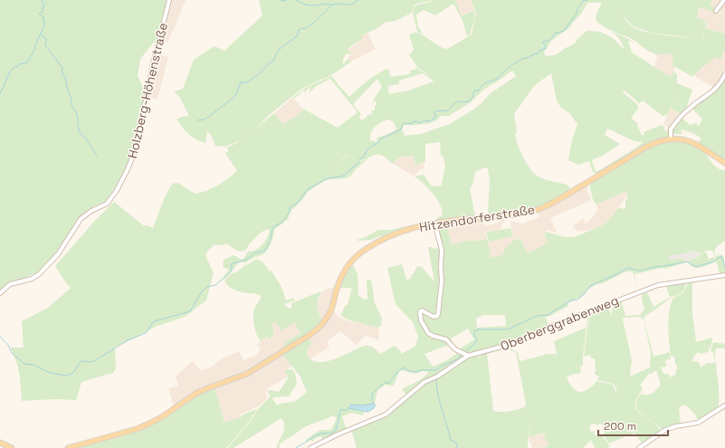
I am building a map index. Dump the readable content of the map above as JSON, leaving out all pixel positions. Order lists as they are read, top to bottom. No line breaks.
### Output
{"streets":{"main road":["Hitzendorferstraße"],"street":["Holzberg-Höhenstraße","Oberberggrabenweg"]},"scale_bar":"200 m"}
